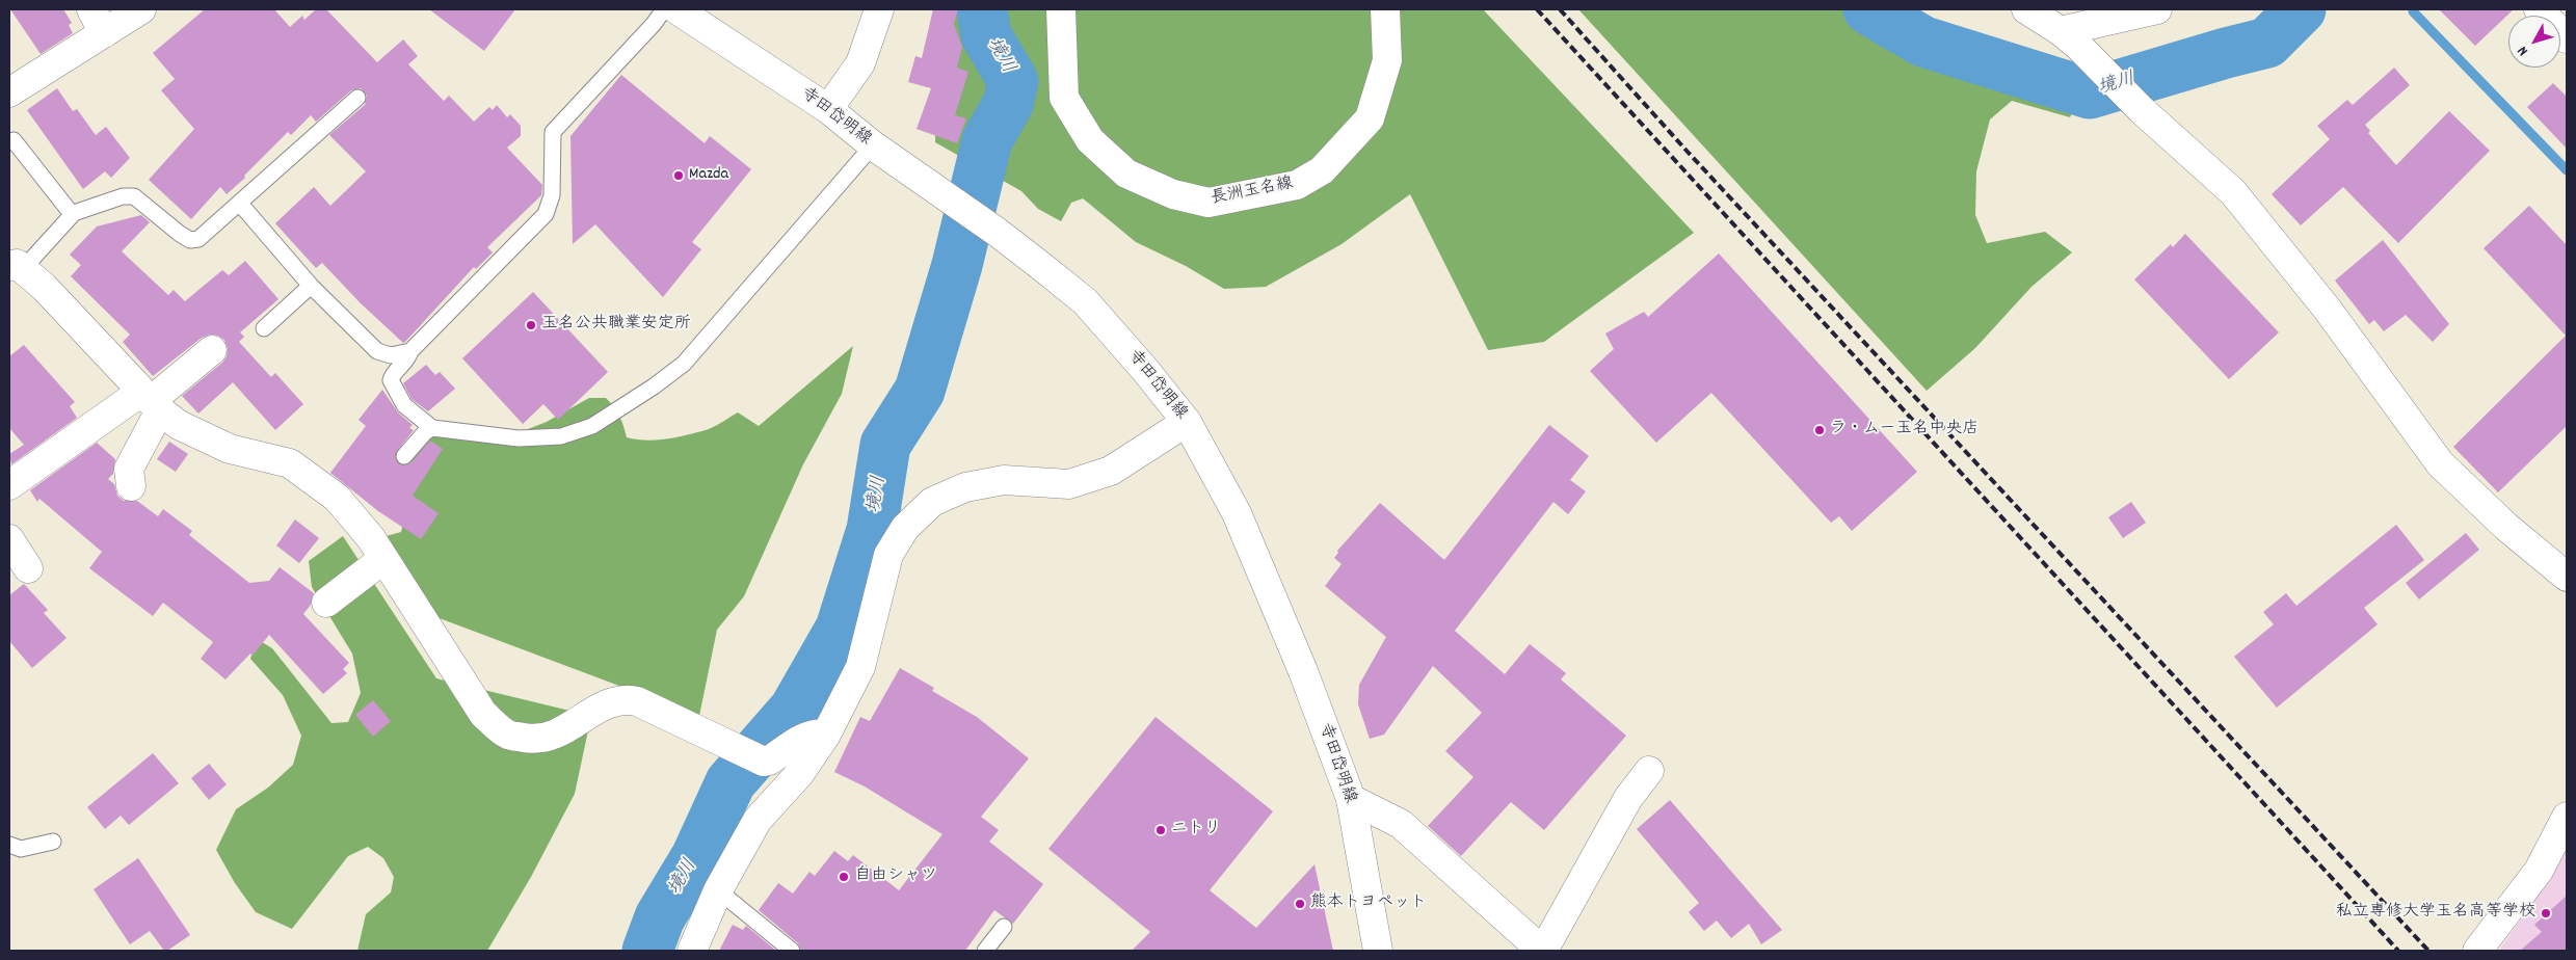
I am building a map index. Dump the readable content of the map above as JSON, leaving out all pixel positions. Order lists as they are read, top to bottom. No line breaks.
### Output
{"streets":{"street":["寺田岱明線","長洲玉名線"]},"water":["境川"],"places":["Mazda","玉名公共職業安定所","ラ・ムー玉名中央店","ニトリ","自由シャツ","熊本トヨペット","私立専修大学玉名高等学校"],"north":"bottom left"}
